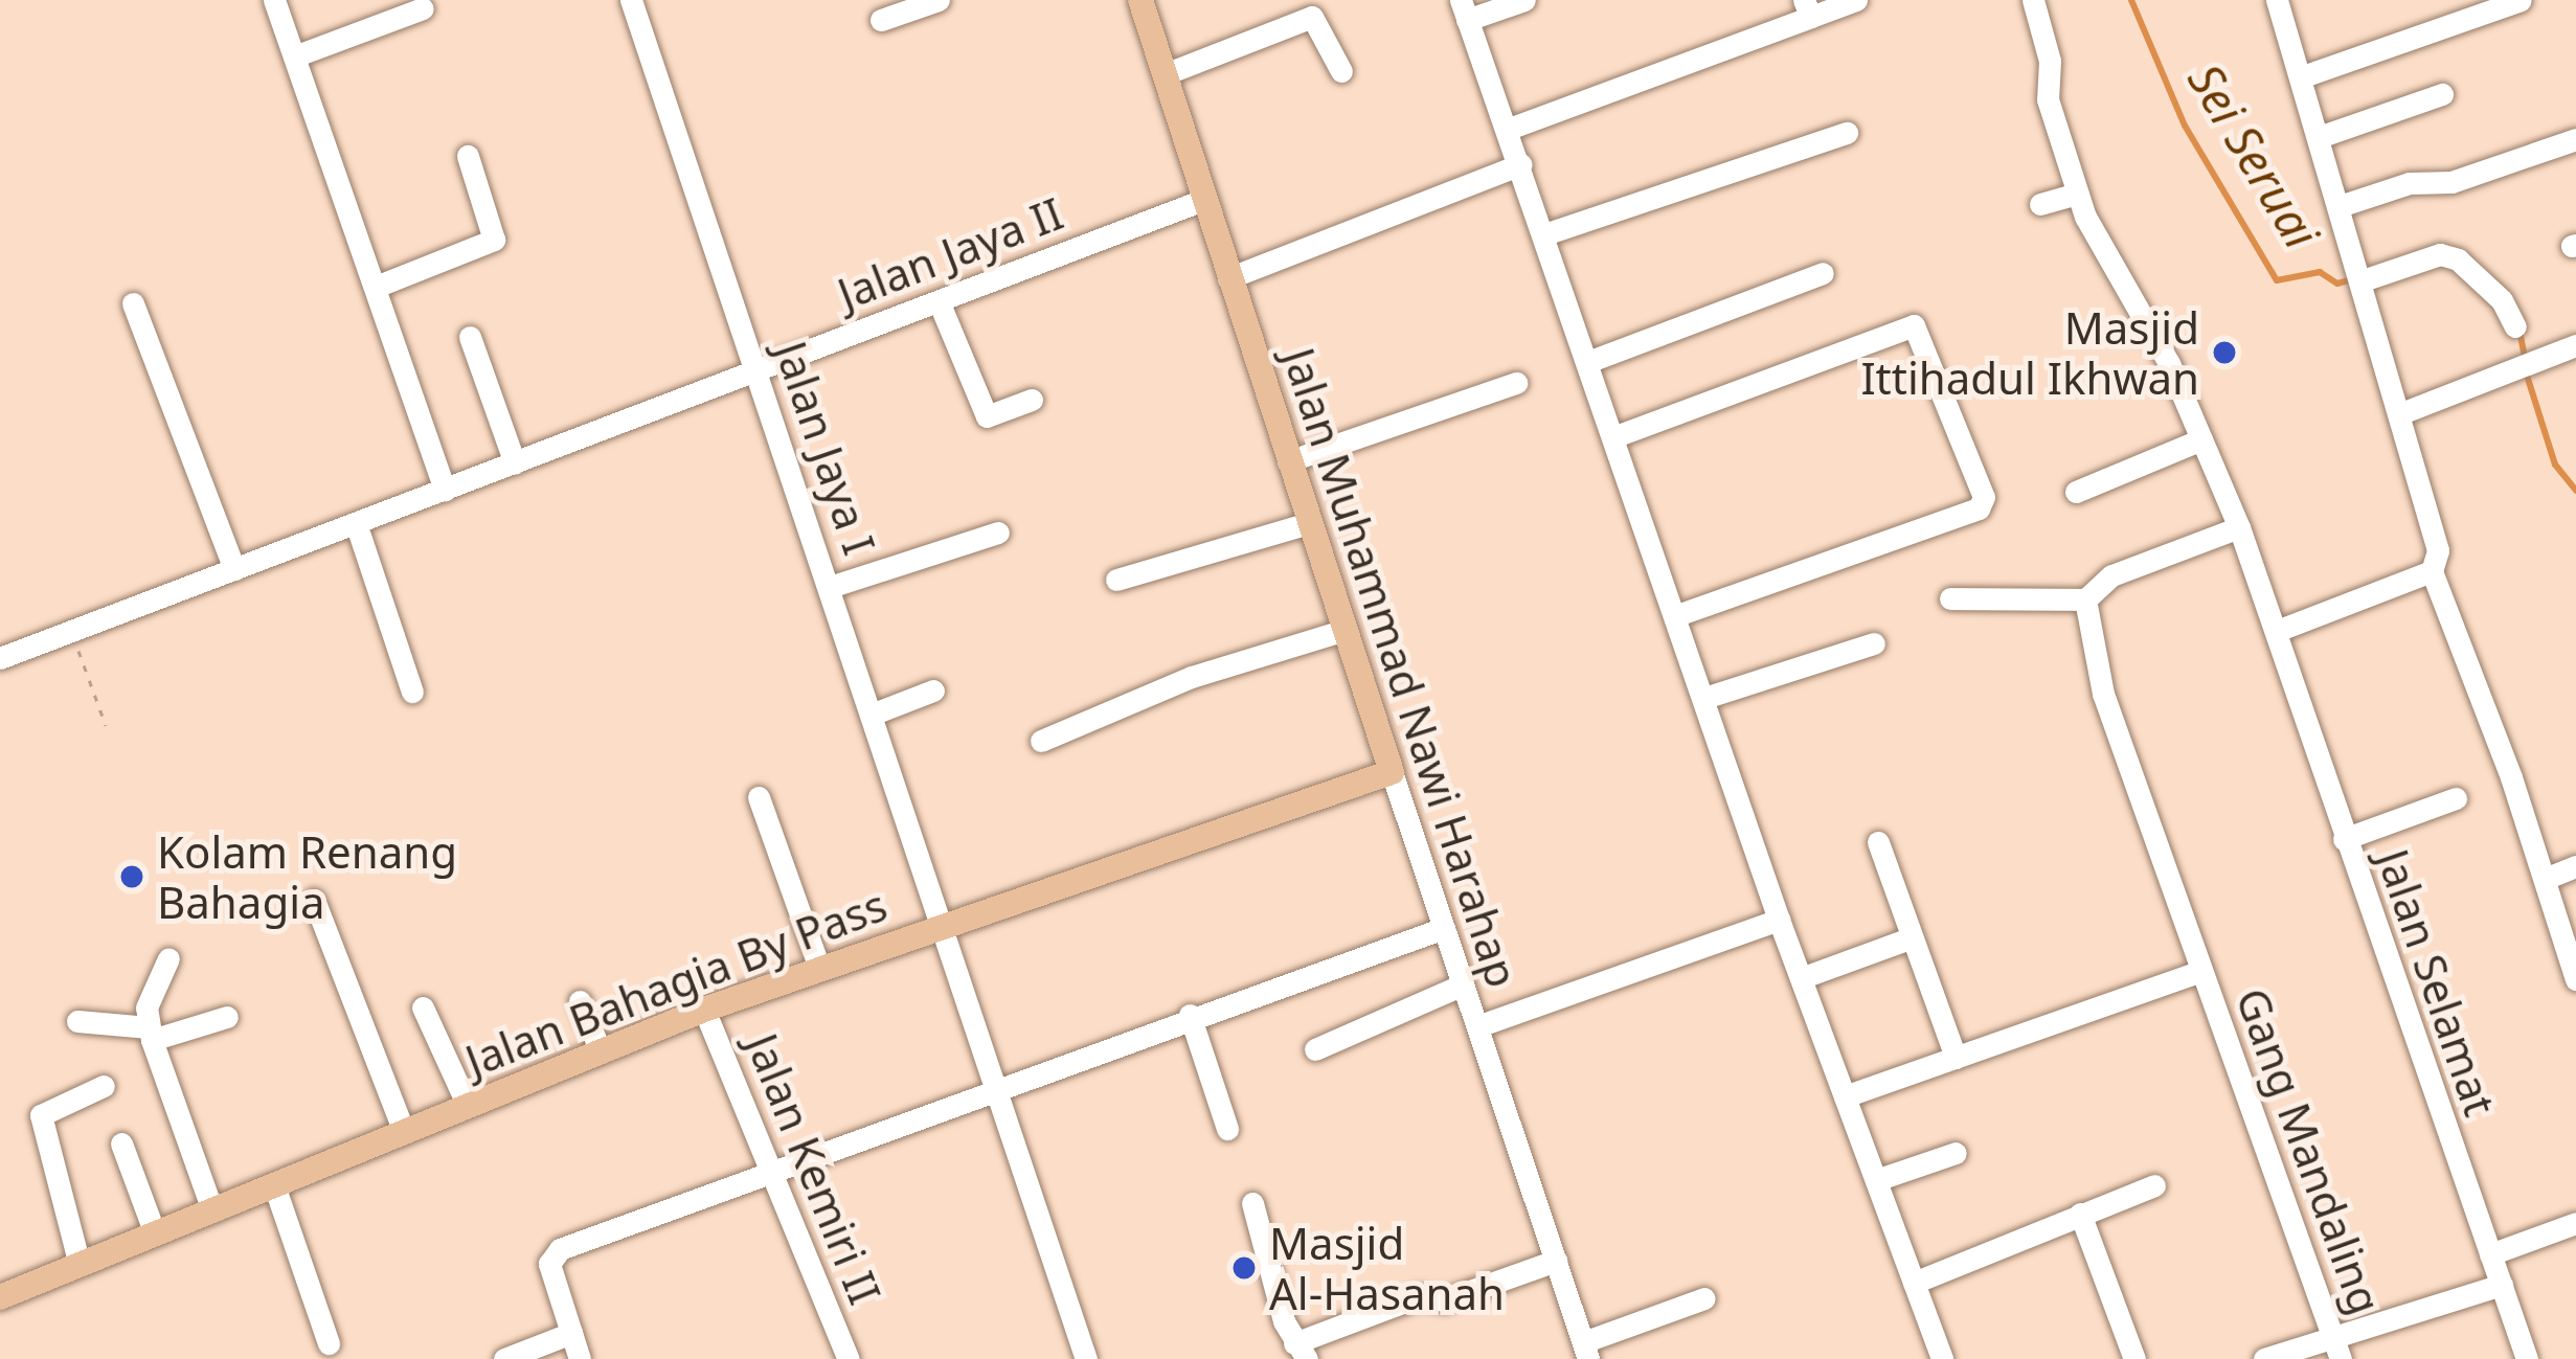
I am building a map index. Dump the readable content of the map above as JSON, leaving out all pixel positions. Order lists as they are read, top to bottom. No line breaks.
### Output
{"streets":{"main road":["Jalan Muhammad Nawi Harahap","Jalan Bahagia By Pass"],"street":["Jalan Jaya II","Jalan Jaya I","Jalan Selamat","Gang Mandaling","Jalan Kemiri II"]},"crossings":[["Jalan Jaya II","Jalan Jaya I"],["Jalan Jaya II","Jalan Muhammad Nawi Harahap"],["Jalan Jaya I","Jalan Bahagia By Pass"],["Jalan Muhammad Nawi Harahap","Jalan Bahagia By Pass"],["Jalan Bahagia By Pass","Jalan Kemiri II"]],"water":["Sei Seruai"],"places":["Masjid Ittihadul Ikhwan","Kolam Renang Bahagia","Masjid Al-Hasanah"]}
